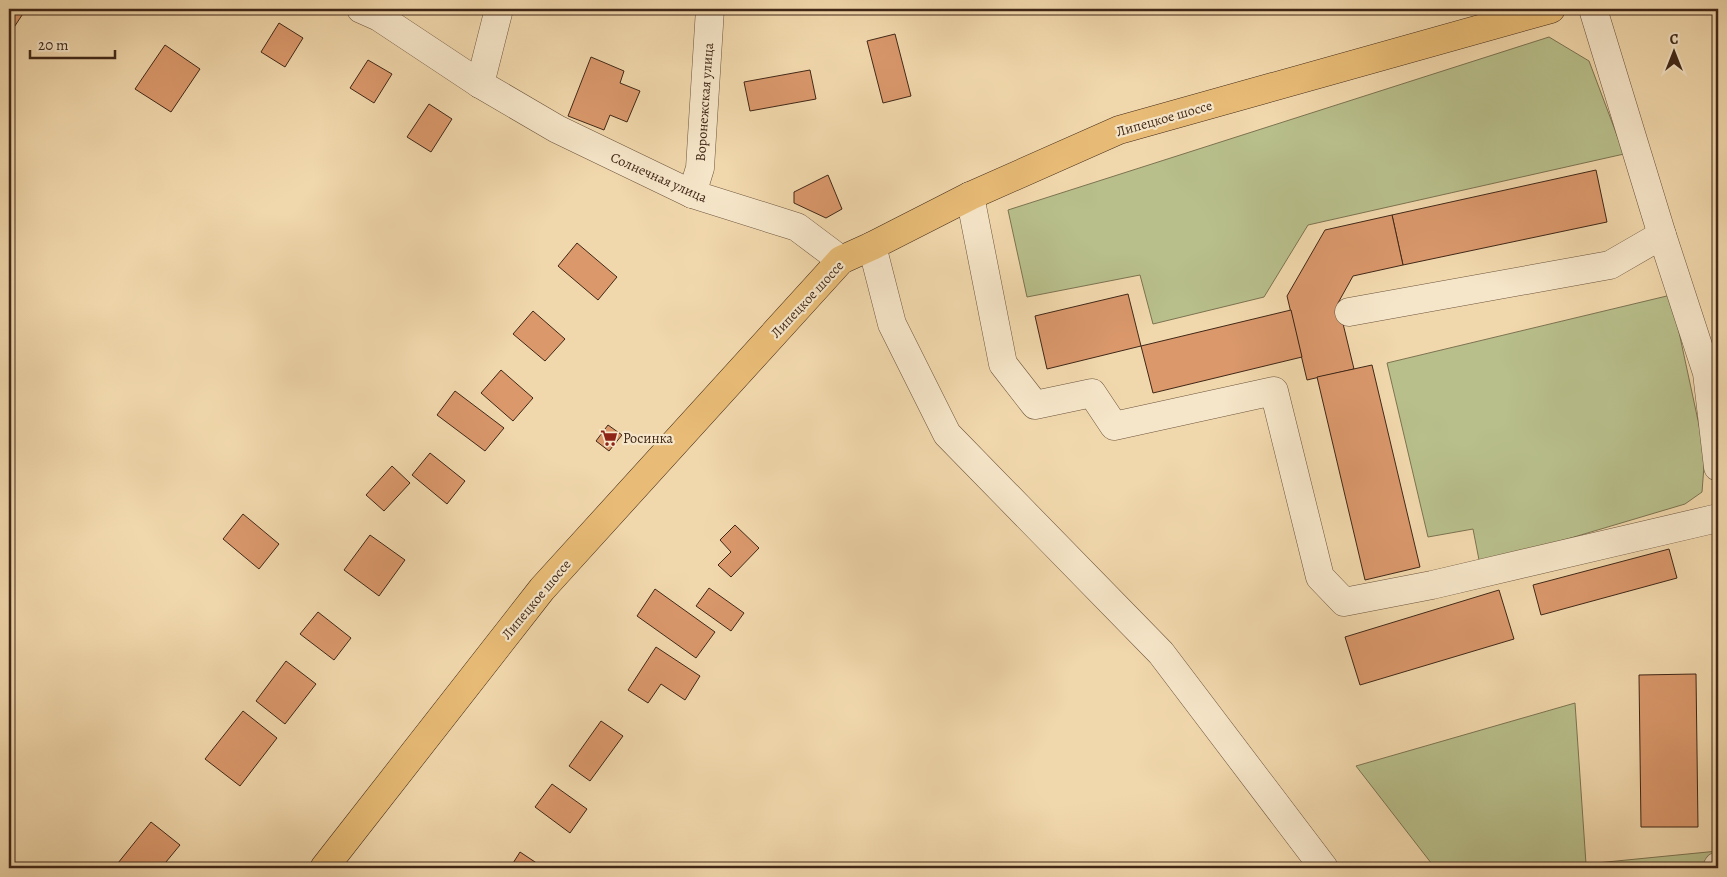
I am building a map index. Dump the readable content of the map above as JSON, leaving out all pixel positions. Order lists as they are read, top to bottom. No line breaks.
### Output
{"streets":{"main road":["Липецкое шоссе"],"street":["Воронежская улица","Солнечная улица"]},"crossings":[["Воронежская улица","Солнечная улица"],["Липецкое шоссе","Солнечная улица"]],"places":{"supermarket":["Росинка"]},"scale_bar":"20 m","north":"top"}
